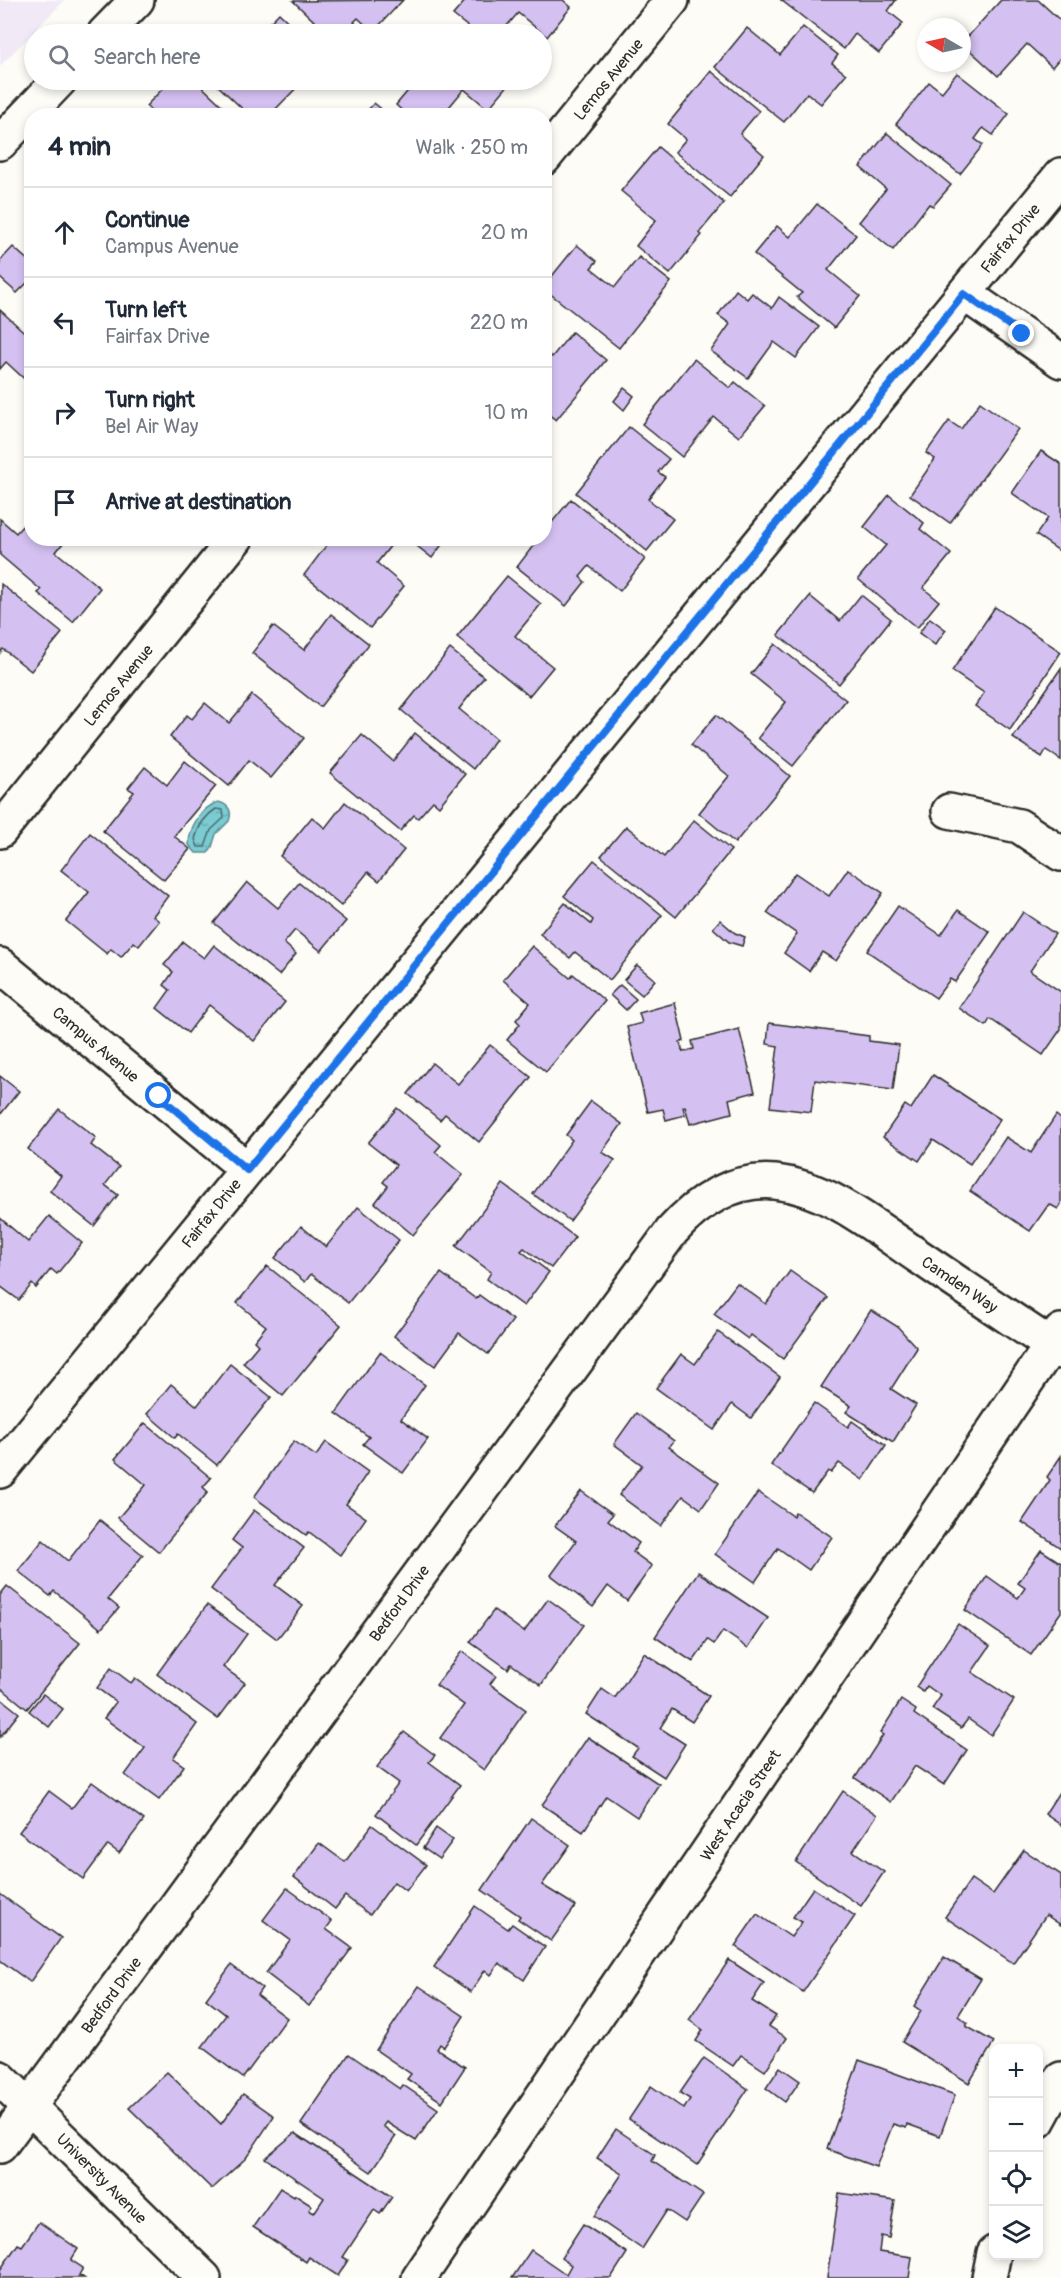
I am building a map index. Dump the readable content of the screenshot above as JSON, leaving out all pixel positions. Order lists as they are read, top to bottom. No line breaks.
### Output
{"streets":{"street":["Lemos Avenue","Fairfax Drive","Campus Avenue","Camden Way","Bedford Drive","West Acacia Street","University Avenue"]},"crossings":[["Fairfax Drive","Campus Avenue"],["Camden Way","Bedford Drive"],["Camden Way","West Acacia Street"],["Bedford Drive","University Avenue"]],"north":"left","page":{"search":"Search here","heading":["4 min","Walk · 250 m"],"list":[["Continue","Campus Avenue","20 m"],["Turn left","Fairfax Drive","220 m"],["Turn right","Bel Air Way","10 m"],"Arrive at destination"],"map_buttons":["+","−"]}}
